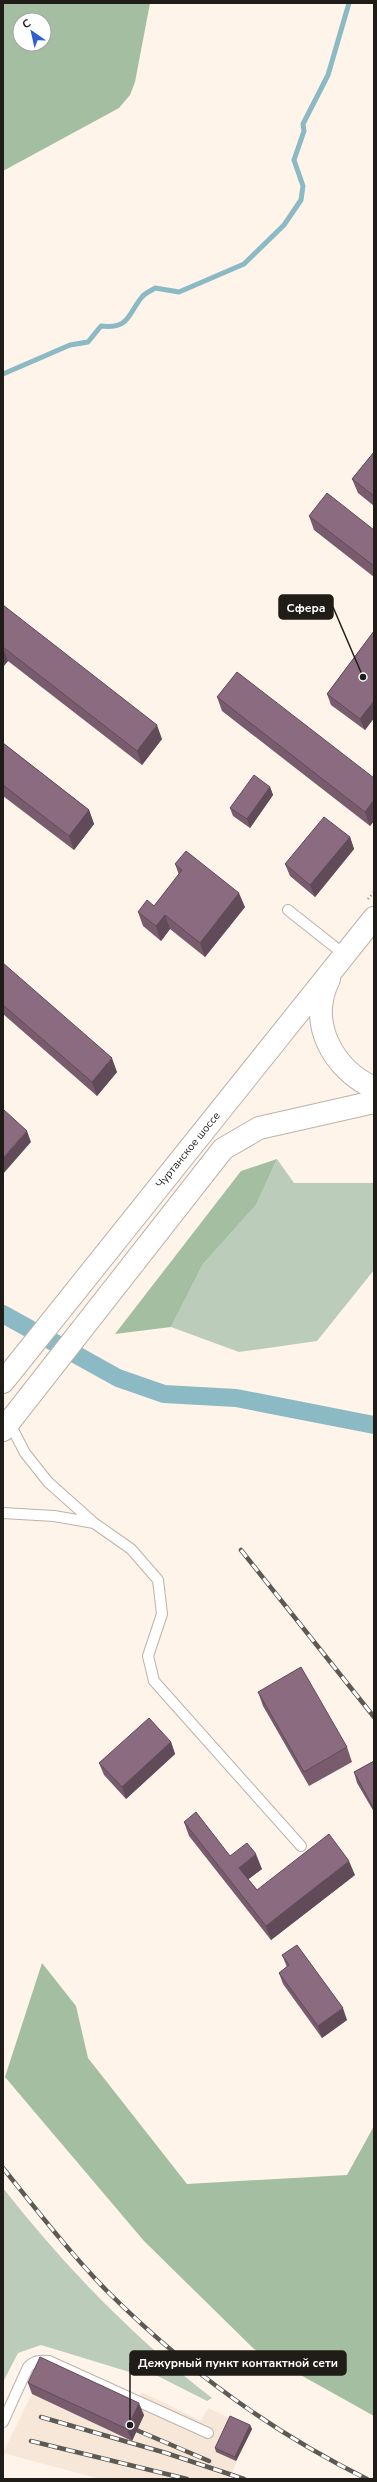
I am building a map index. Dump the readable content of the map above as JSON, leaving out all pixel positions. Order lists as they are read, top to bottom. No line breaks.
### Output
{"streets":{"street":["Чуртанское шоссе"]},"places":["Сфера","Дежурный пункт контактной сети"],"north":"top left"}
